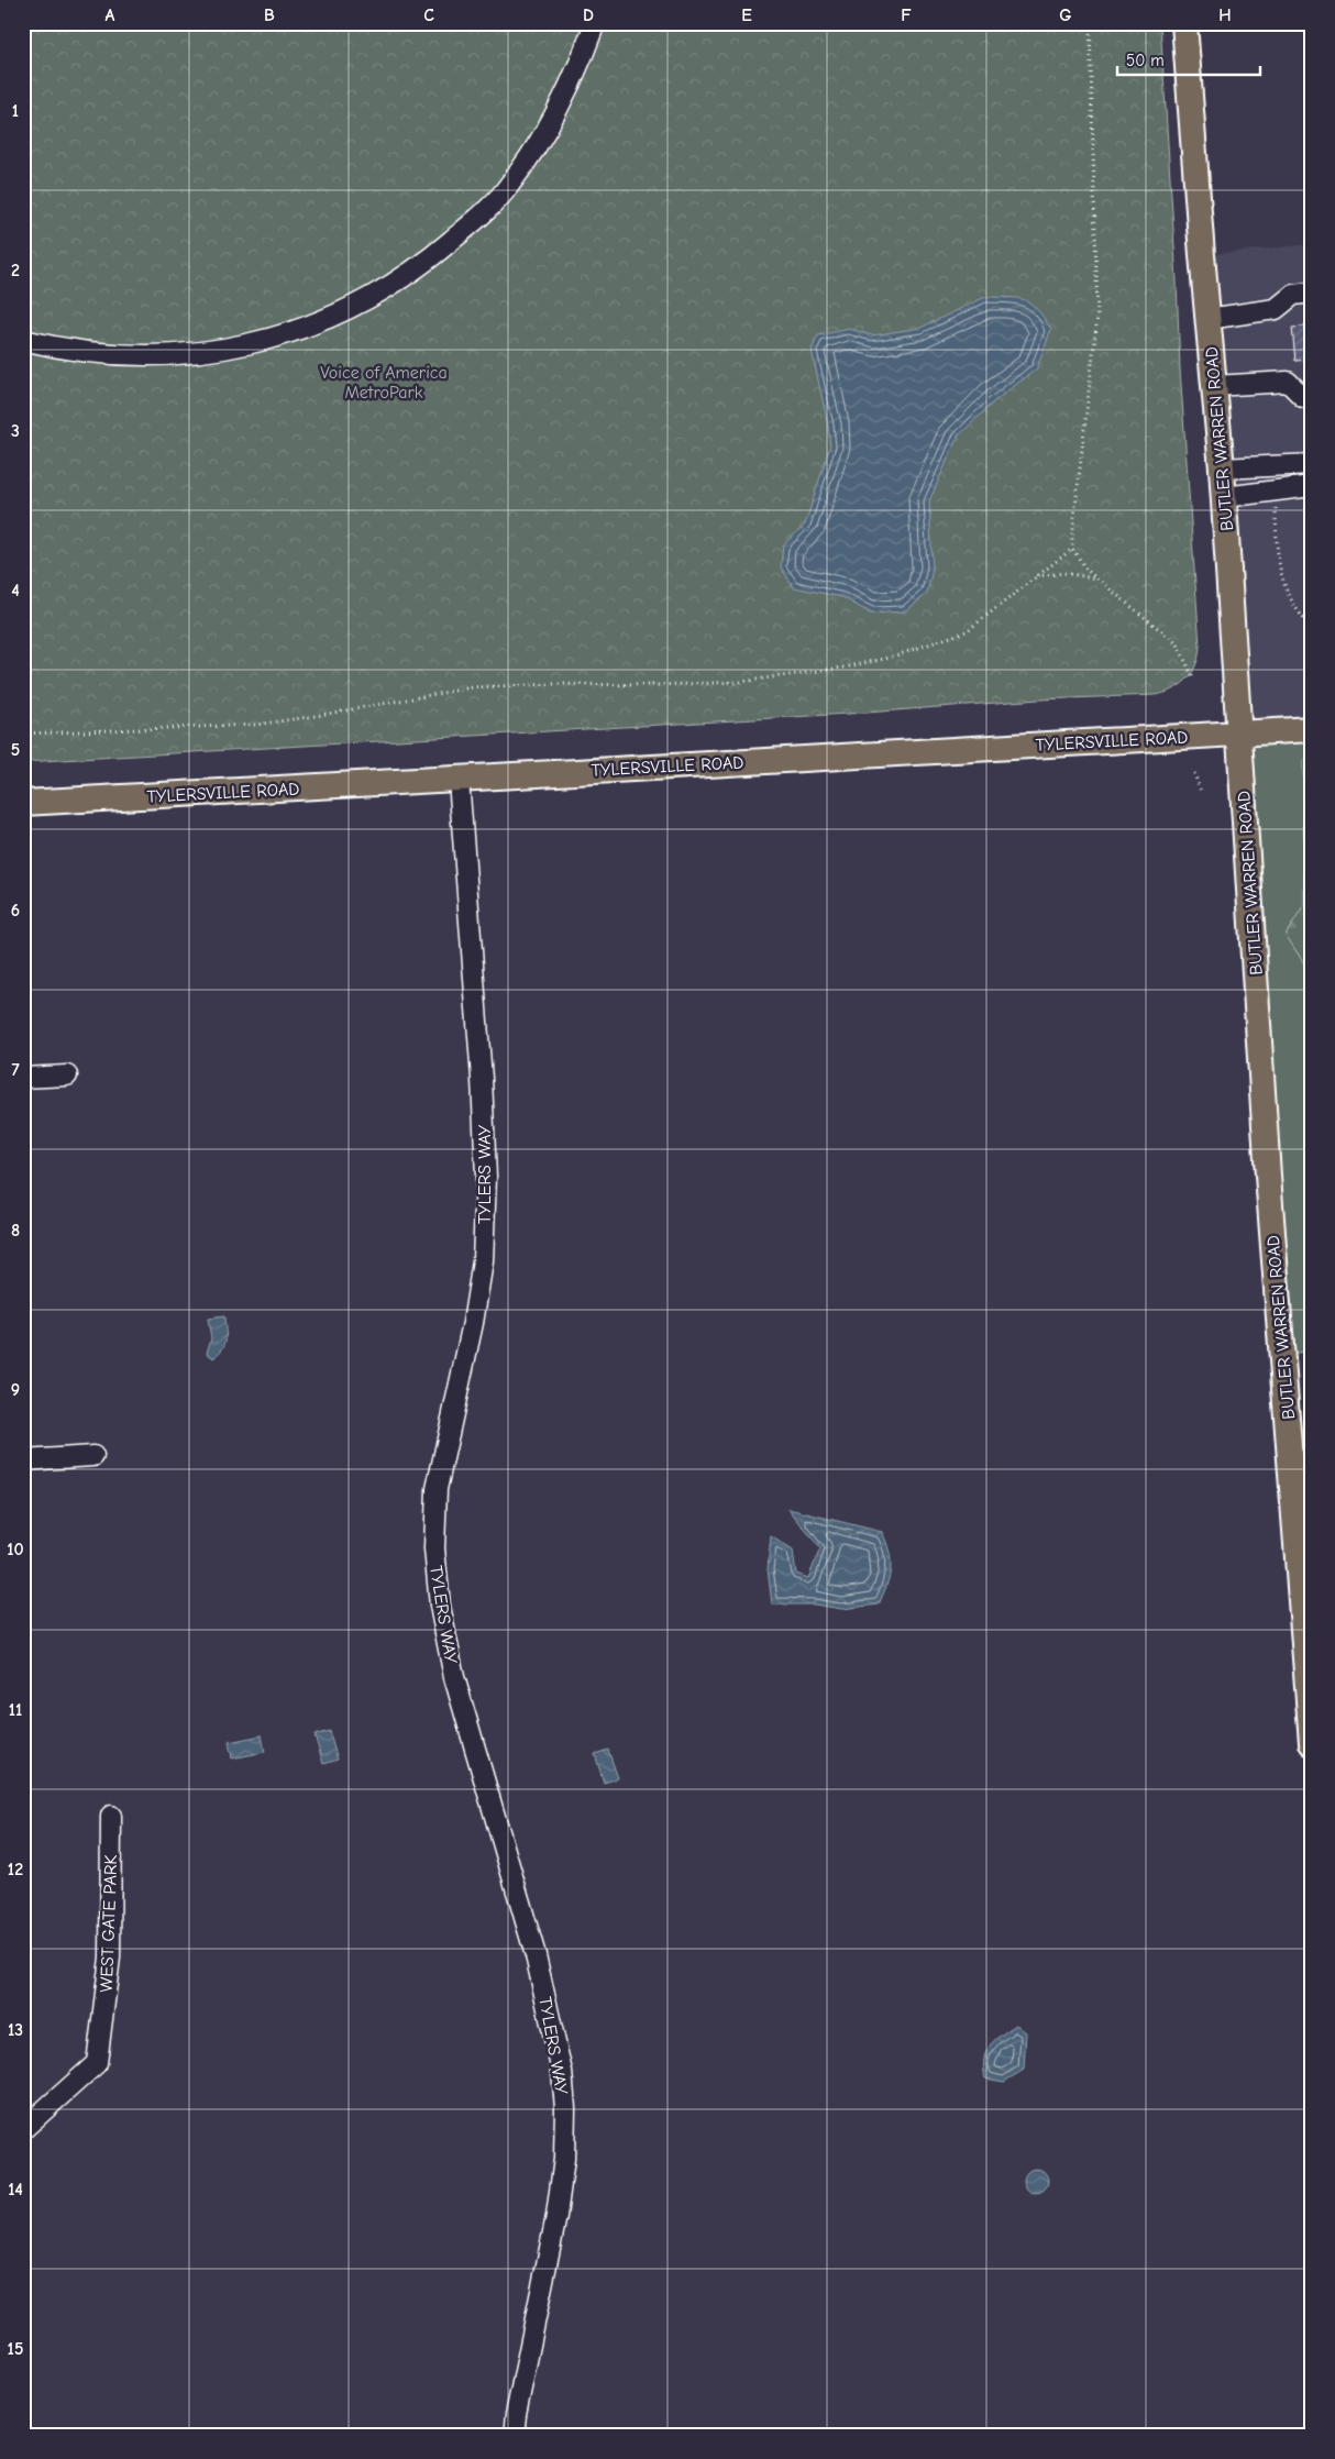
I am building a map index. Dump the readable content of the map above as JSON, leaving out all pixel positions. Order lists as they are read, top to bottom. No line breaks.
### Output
{"streets":{"main road":["BUTLER WARREN ROAD","TYLERSVILLE ROAD"],"street":["TYLERS WAY","WEST GATE PARK"]},"crossings":[["BUTLER WARREN ROAD","TYLERSVILLE ROAD"],["TYLERSVILLE ROAD","TYLERS WAY"]],"parks":["Voice of America MetroPark"],"scale_bar":"50 m","grid":{"columns":["A","B","C","D","E","F","G","H"],"rows":["1","2","3","4","5","6","7","8","9","10","11","12","13","14","15"]}}
